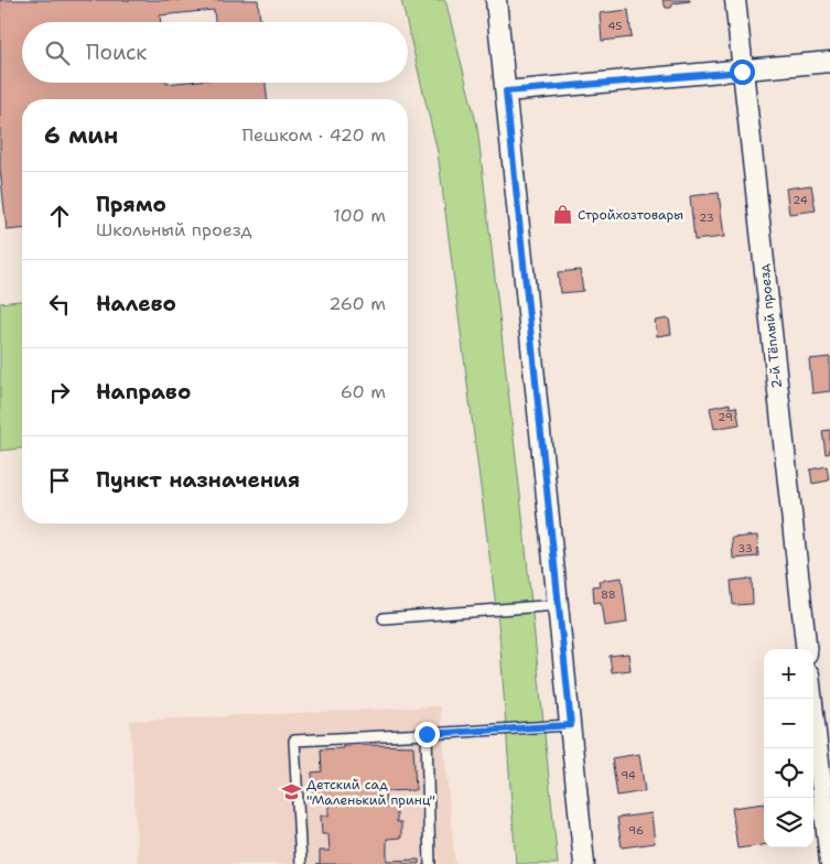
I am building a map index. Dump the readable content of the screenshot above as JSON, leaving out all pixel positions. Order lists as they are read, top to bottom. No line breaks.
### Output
{"streets":{"street":["2-й Тёплый проезд"]},"places":{"shop":["Стройхозтовары"],"school or university":["Детский сад \"Маленький принц\""]},"house_numbers":["45","24","23","29","33","88","94","96"],"page":{"search":"Поиск","heading":["6 мин","Пешком · 420 m"],"list":[["Прямо","Школьный проезд","100 m"],["Налево","260 m"],["Направо","60 m"],"Пункт назначения"],"map_buttons":["+","−"]}}
